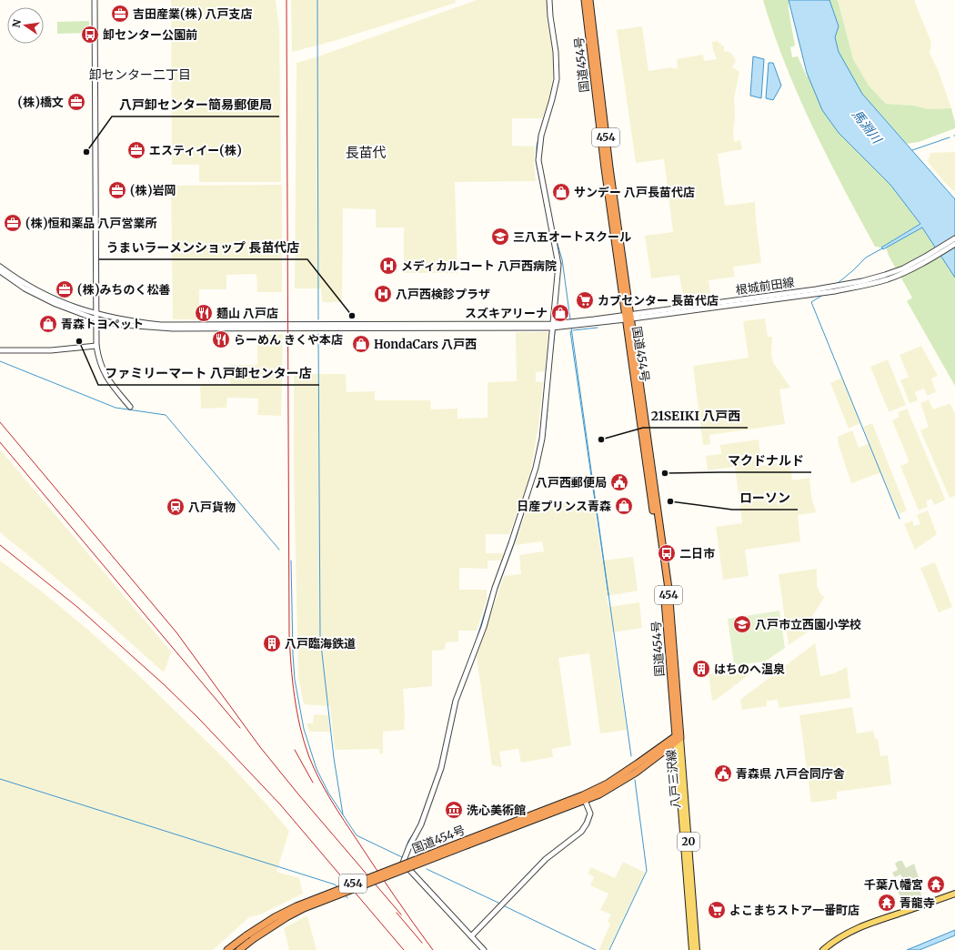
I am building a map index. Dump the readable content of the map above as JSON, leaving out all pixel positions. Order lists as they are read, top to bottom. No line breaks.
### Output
{"streets":{"highway":["国道454号","454"],"main road":["八戸三沢線","20"],"street":["根城前田線"]},"crossings":[["国道454号","根城前田線"],["国道454号","八戸三沢線"]],"districts":["卸センター二丁目","長苗代"],"water":["馬淵川"],"places":{"office":["吉田産業(株) 八戸支店","(株)橋文","エスティイー(株)","(株)岩岡","(株)恒和薬品 八戸営業所","(株)みちのく松善"],"bus stop":["卸センター公園前","二日市"],"other":["八戸卸センター簡易郵便局","うまいラーメンショップ 長苗代店","ファミリーマート 八戸卸センター店","21SEIKI 八戸西","マクドナルド","ローソン"],"shop":["サンデー 八戸長苗代店","スズキアリーナ","青森トヨペット","HondaCars 八戸西","日産プリンス青森"],"school or university":["三八五オートスクール","八戸市立西園小学校"],"hospital":["メディカルコート 八戸西病院","八戸西検診プラザ"],"supermarket":["カブセンター 長苗代店","よこまちストア一番町店"],"restaurant":["麺山 八戸店","らーめん きくや本店"],"public building":["八戸西郵便局","青森県 八戸合同庁舎"],"station":["八戸貨物"],"building":["八戸臨海鉄道","はちのへ温泉"],"museum":["洗心美術館"],"temple":["千葉八幡宮","青龍寺"]},"north":"left"}
